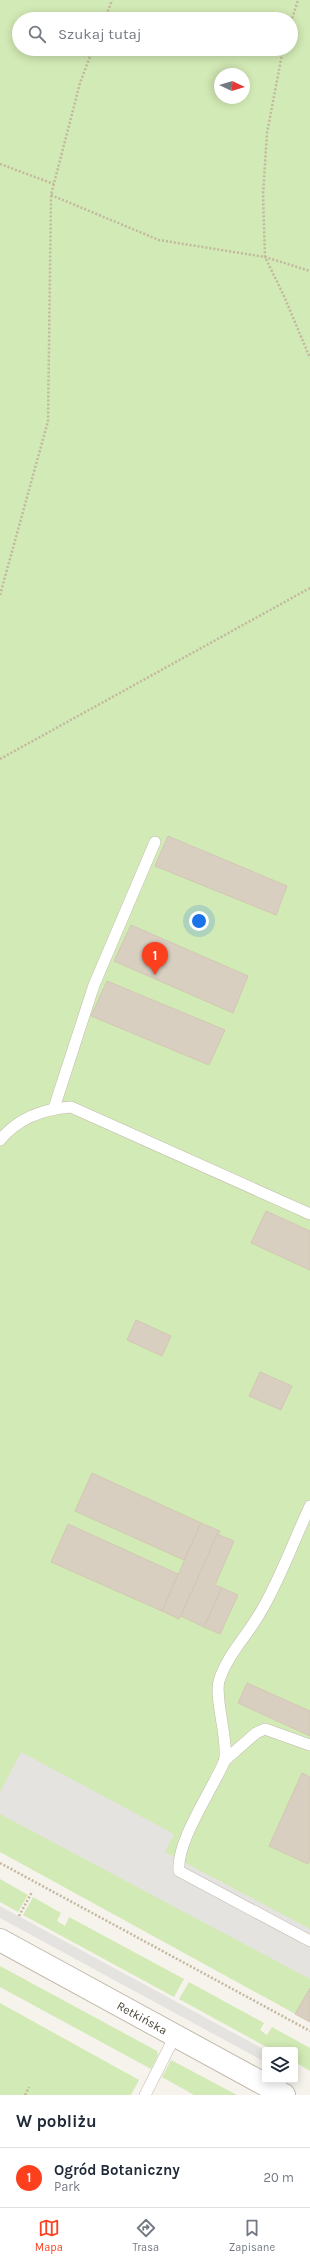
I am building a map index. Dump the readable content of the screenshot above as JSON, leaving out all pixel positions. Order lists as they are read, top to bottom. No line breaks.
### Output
{"streets":{"street":["Retkińska"]},"north":"right","page":{"search":"Szukaj tutaj","pins":"1","heading":"W pobliżu","list":[{"mark":"1","name":"Ogród Botaniczny","note":"Park","value":"20 m"}],"nav":["Mapa","Trasa","Zapisane"]}}
